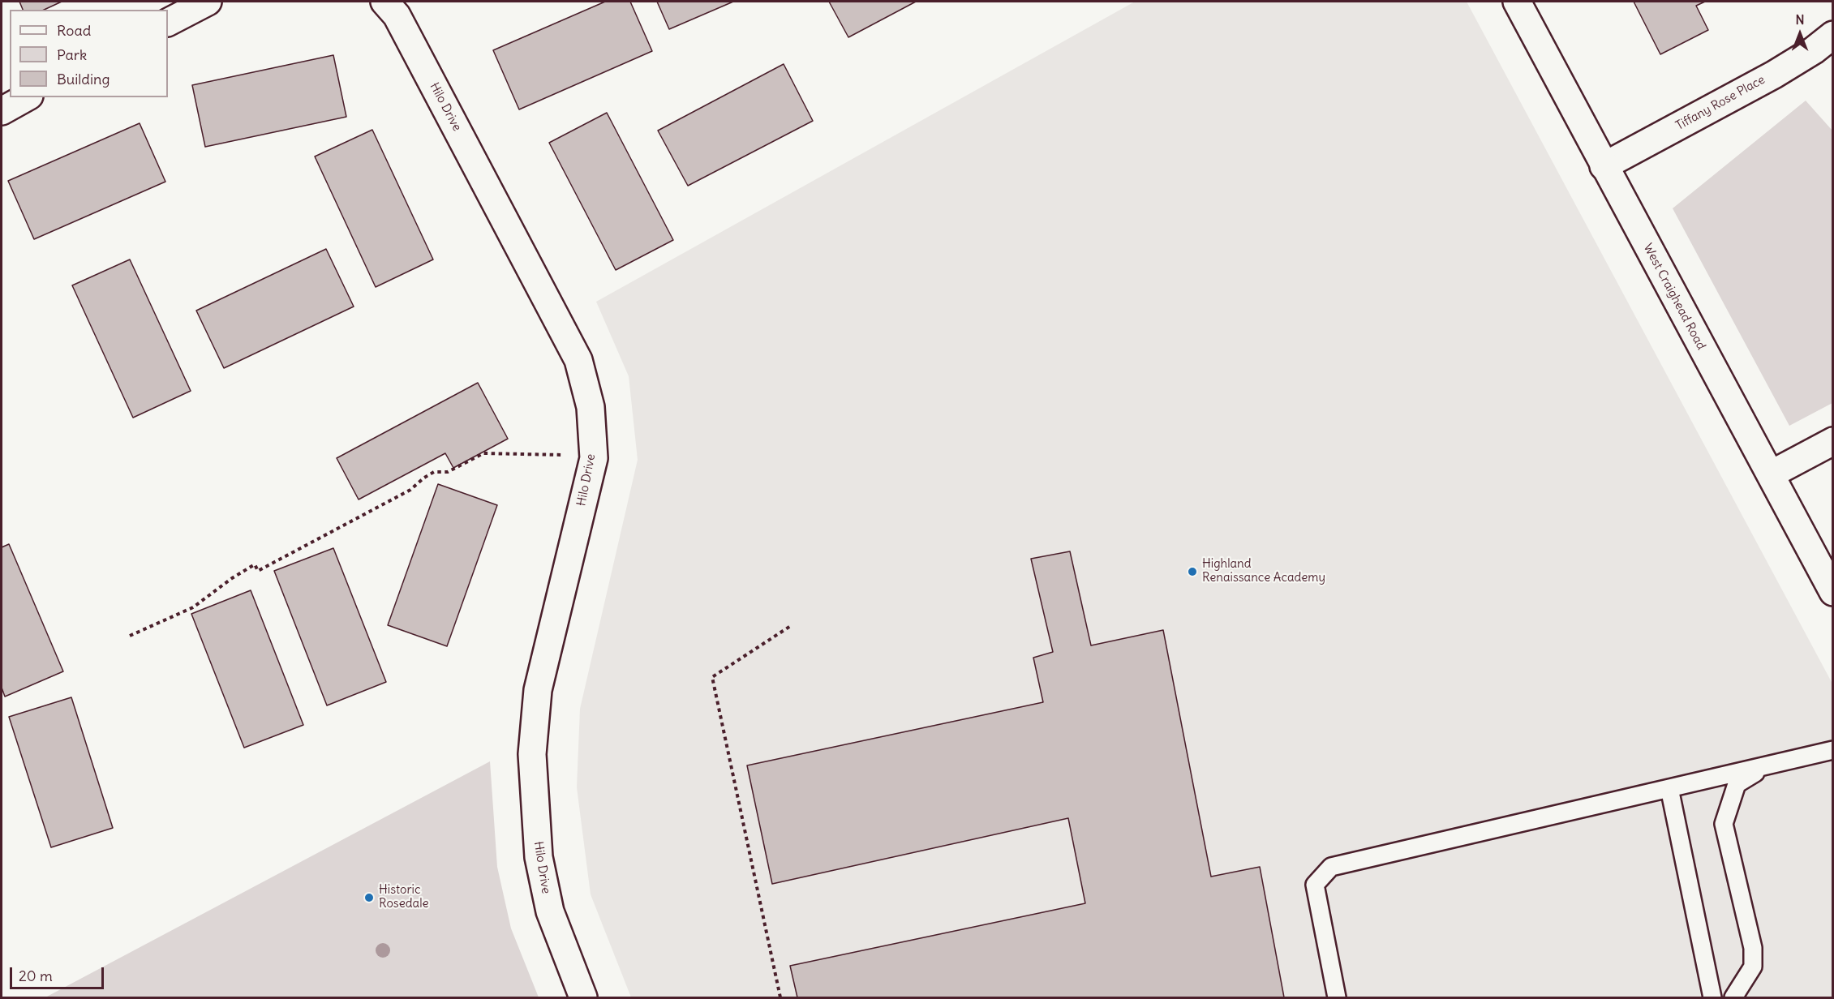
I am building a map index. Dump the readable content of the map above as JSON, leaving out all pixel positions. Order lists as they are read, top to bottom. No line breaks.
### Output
{"streets":{"street":["Tiffany Rose Place","Hilo Drive","West Craighead Road"]},"crossings":[["Tiffany Rose Place","West Craighead Road"]],"places":["Highland Renaissance Academy","Historic Rosedale"],"legend":["Road","Park","Building"],"scale_bar":"20 m","north":"top"}
